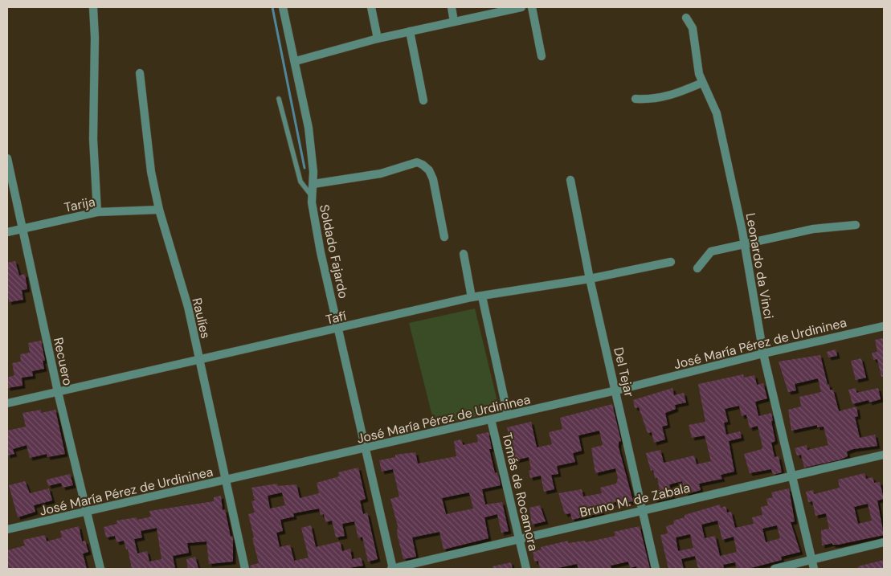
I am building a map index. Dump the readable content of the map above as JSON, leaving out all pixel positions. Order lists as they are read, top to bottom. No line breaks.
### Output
{"streets":{"street":["Tarija","Soldado Fajardo","Leonardo da Vinci","Tafí","Raulíes","José María Pérez de Urdininea","Recuero","Del Tejar","Tomás de Rocamora","Bruno M. de Zabala"]},"crossings":[["Tarija","Raulíes"],["Tarija","Recuero"],["Soldado Fajardo","Tafí"],["Soldado Fajardo","José María Pérez de Urdininea"],["Soldado Fajardo","Bruno M. de Zabala"],["Leonardo da Vinci","José María Pérez de Urdininea"],["Leonardo da Vinci","Bruno M. de Zabala"],["Tafí","Raulíes"],["Tafí","Recuero"],["Tafí","Del Tejar"],["Raulíes","José María Pérez de Urdininea"],["José María Pérez de Urdininea","Recuero"],["José María Pérez de Urdininea","Del Tejar"],["José María Pérez de Urdininea","Tomás de Rocamora"],["Del Tejar","Bruno M. de Zabala"],["Tomás de Rocamora","Bruno M. de Zabala"]]}
